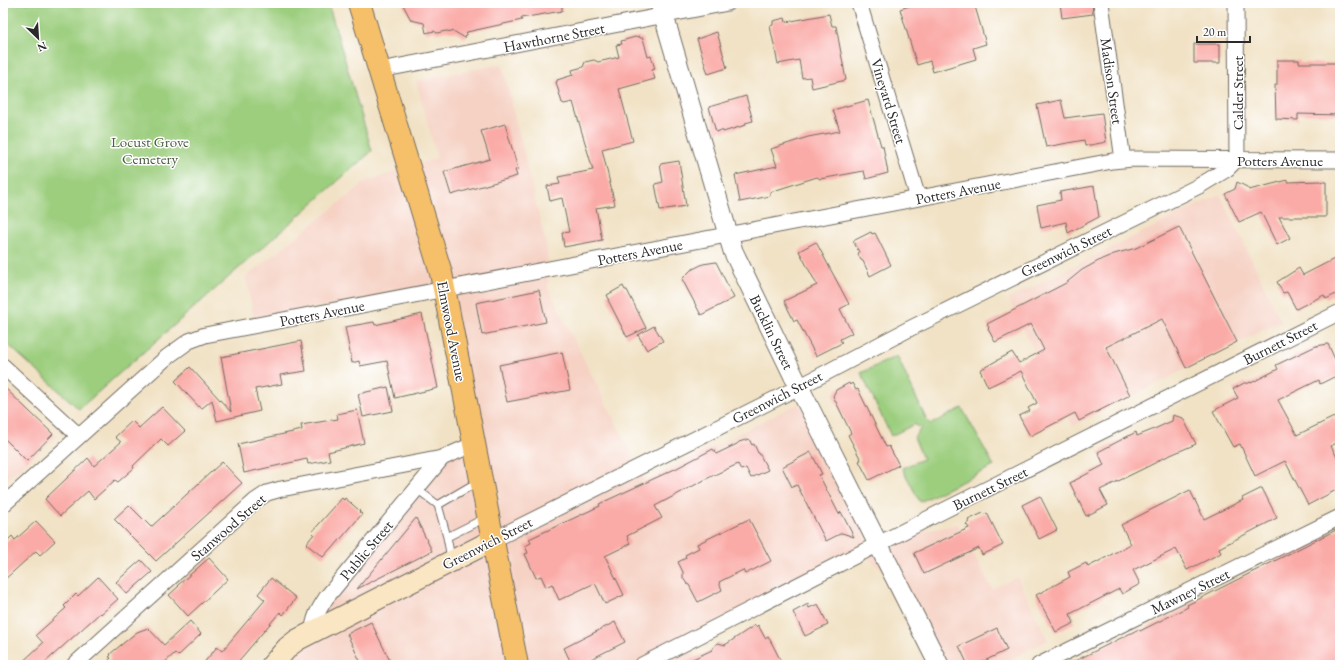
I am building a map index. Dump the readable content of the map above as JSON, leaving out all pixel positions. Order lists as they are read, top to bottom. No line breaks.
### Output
{"streets":{"main road":["Greenwich Street","Elmwood Avenue"],"street":["Hawthorne Street","Madison Street","Calder Street","Vineyard Street","Potters Avenue","Bucklin Street","Burnett Street","Stanwood Street","Public Street","Mawney Street"]},"crossings":[["Hawthorne Street","Elmwood Avenue"],["Hawthorne Street","Bucklin Street"],["Madison Street","Potters Avenue"],["Calder Street","Potters Avenue"],["Calder Street","Greenwich Street"],["Vineyard Street","Potters Avenue"],["Potters Avenue","Greenwich Street"],["Potters Avenue","Elmwood Avenue"],["Potters Avenue","Bucklin Street"],["Greenwich Street","Elmwood Avenue"],["Greenwich Street","Bucklin Street"],["Greenwich Street","Public Street"],["Elmwood Avenue","Public Street"],["Bucklin Street","Burnett Street"],["Stanwood Street","Public Street"]],"parks":["Locust Grove Cemetery"],"scale_bar":"20 m","north":"bottom right"}
